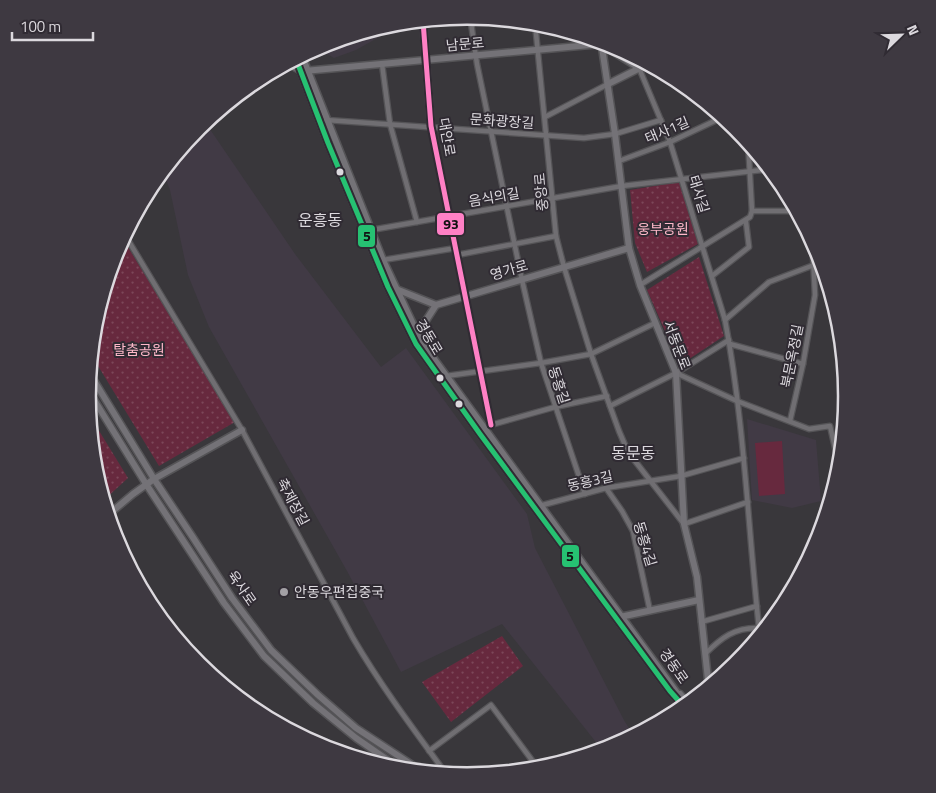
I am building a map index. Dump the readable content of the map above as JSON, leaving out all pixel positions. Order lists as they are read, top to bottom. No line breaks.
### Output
{"streets":{"street":["남문로","문화광장길","태사1길","대안로","중앙로","태사길","음식의길","영가로","경동로","서동문로","북문옥정길","동흥길","동흥3길","축제장길","동흥4길","육사로"]},"crossings":[["남문로","대안로"],["남문로","중앙로"],["남문로","경동로"],["남문로","동흥길"],["문화광장길","대안로"],["문화광장길","중앙로"],["문화광장길","경동로"],["문화광장길","서동문로"],["문화광장길","동흥길"],["태사1길","태사길"],["태사1길","서동문로"],["대안로","음식의길"],["대안로","영가로"],["중앙로","음식의길"],["중앙로","영가로"],["중앙로","서동문로"],["중앙로","동흥3길"],["태사길","음식의길"],["음식의길","경동로"],["음식의길","서동문로"],["음식의길","동흥길"],["영가로","서동문로"],["영가로","동흥길"],["경동로","동흥3길"],["서동문로","동흥3길"],["동흥길","동흥3길"],["동흥3길","동흥4길"]],"districts":["운흥동","동문동"],"parks":["웅부공원","탈춤공원"],"places":["안동우편집중국"],"lines":["transit line 93","transit line 5"],"scale_bar":"100 m","north":"top right"}
